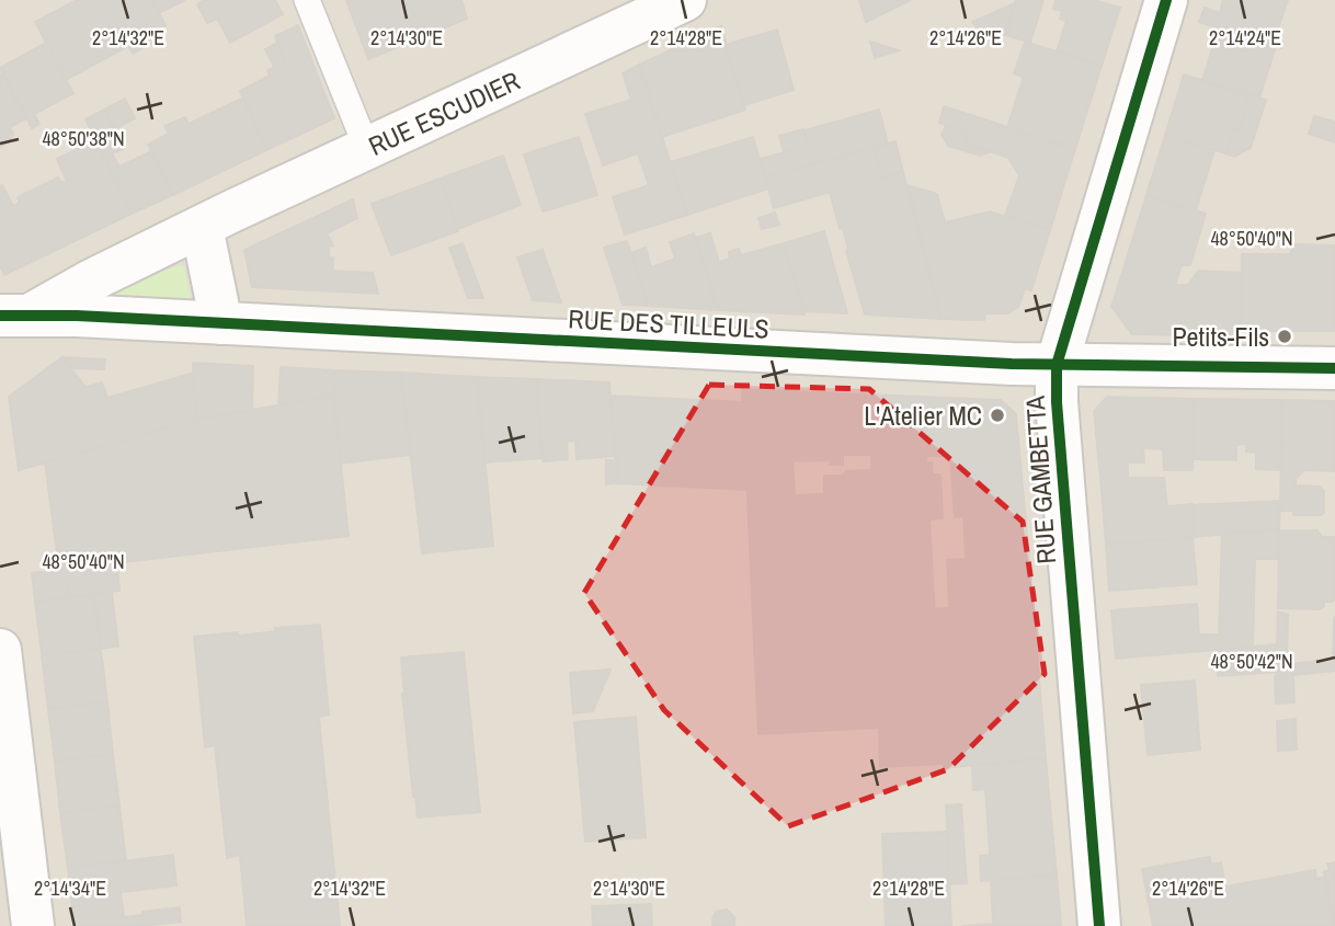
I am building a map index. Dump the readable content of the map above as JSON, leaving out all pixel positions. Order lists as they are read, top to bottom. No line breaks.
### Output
{"streets":{"street":["RUE ESCUDIER","RUE DES TILLEULS","RUE GAMBETTA"]},"crossings":[["RUE ESCUDIER","RUE DES TILLEULS"],["RUE DES TILLEULS","RUE GAMBETTA"]],"places":["Petits-Fils","L'Atelier MC"],"coordinates":["2°14'32\"E","2°14'30\"E","2°14'28\"E","2°14'26\"E","2°14'24\"E","48°50'38\"N","48°50'40\"N","48°50'42\"N","2°14'34\"E"]}
